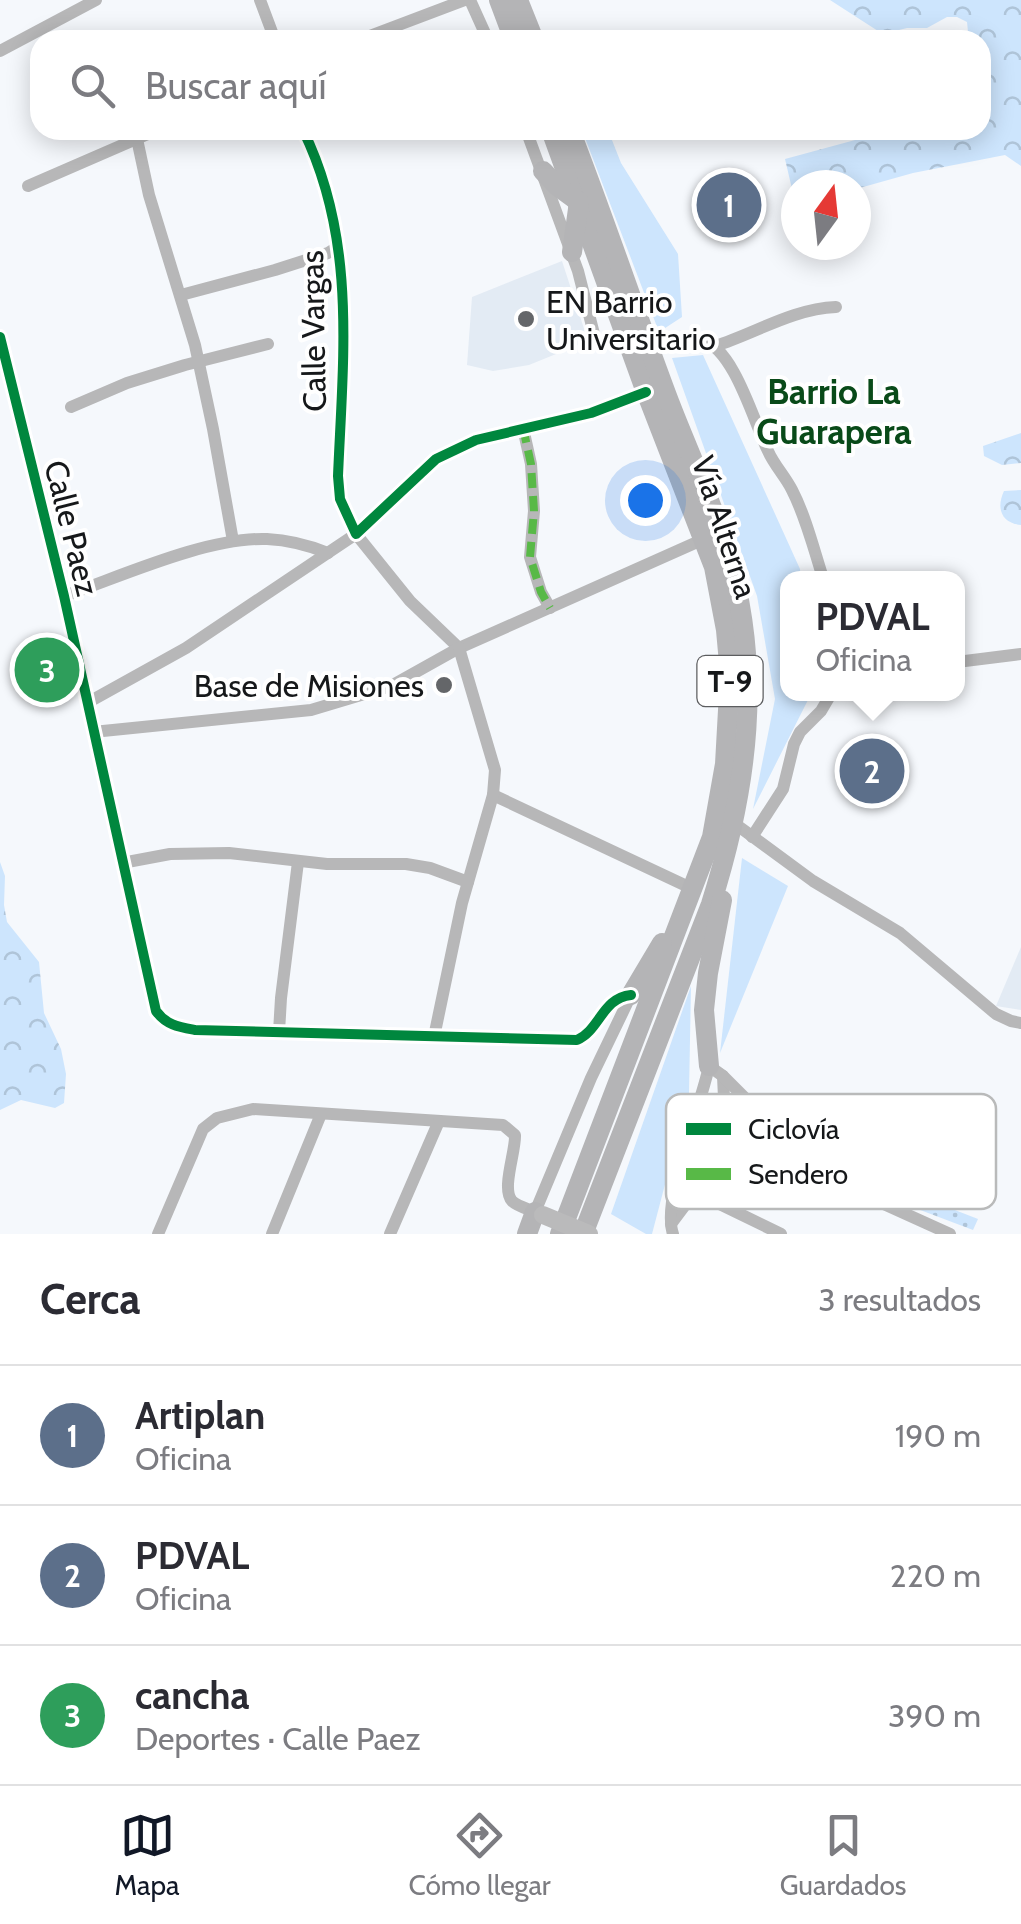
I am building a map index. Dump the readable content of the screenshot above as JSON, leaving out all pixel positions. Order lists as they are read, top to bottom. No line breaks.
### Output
{"streets":{"highway":["Vía Alterna","T-9"],"street":["Calle Vargas","Calle Paez"]},"crossings":[["Vía Alterna","T-9"]],"districts":["Barrio La Guarapera"],"places":["EN Barrio Universitario","Base de Misiones"],"legend":["Ciclovía","Sendero"],"north":"top","page":{"search":"Buscar aquí","pins":["1","3","2"],"popup":["PDVAL","Oficina"],"heading":["Cerca","3 resultados"],"list":[{"mark":"1","name":"Artiplan","note":"Oficina","value":"190 m"},{"mark":"2","name":"PDVAL","note":"Oficina","value":"220 m"},{"mark":"3","name":"cancha","note":"Deportes · Calle Paez","value":"390 m"}],"nav":["Mapa","Cómo llegar","Guardados"]}}
